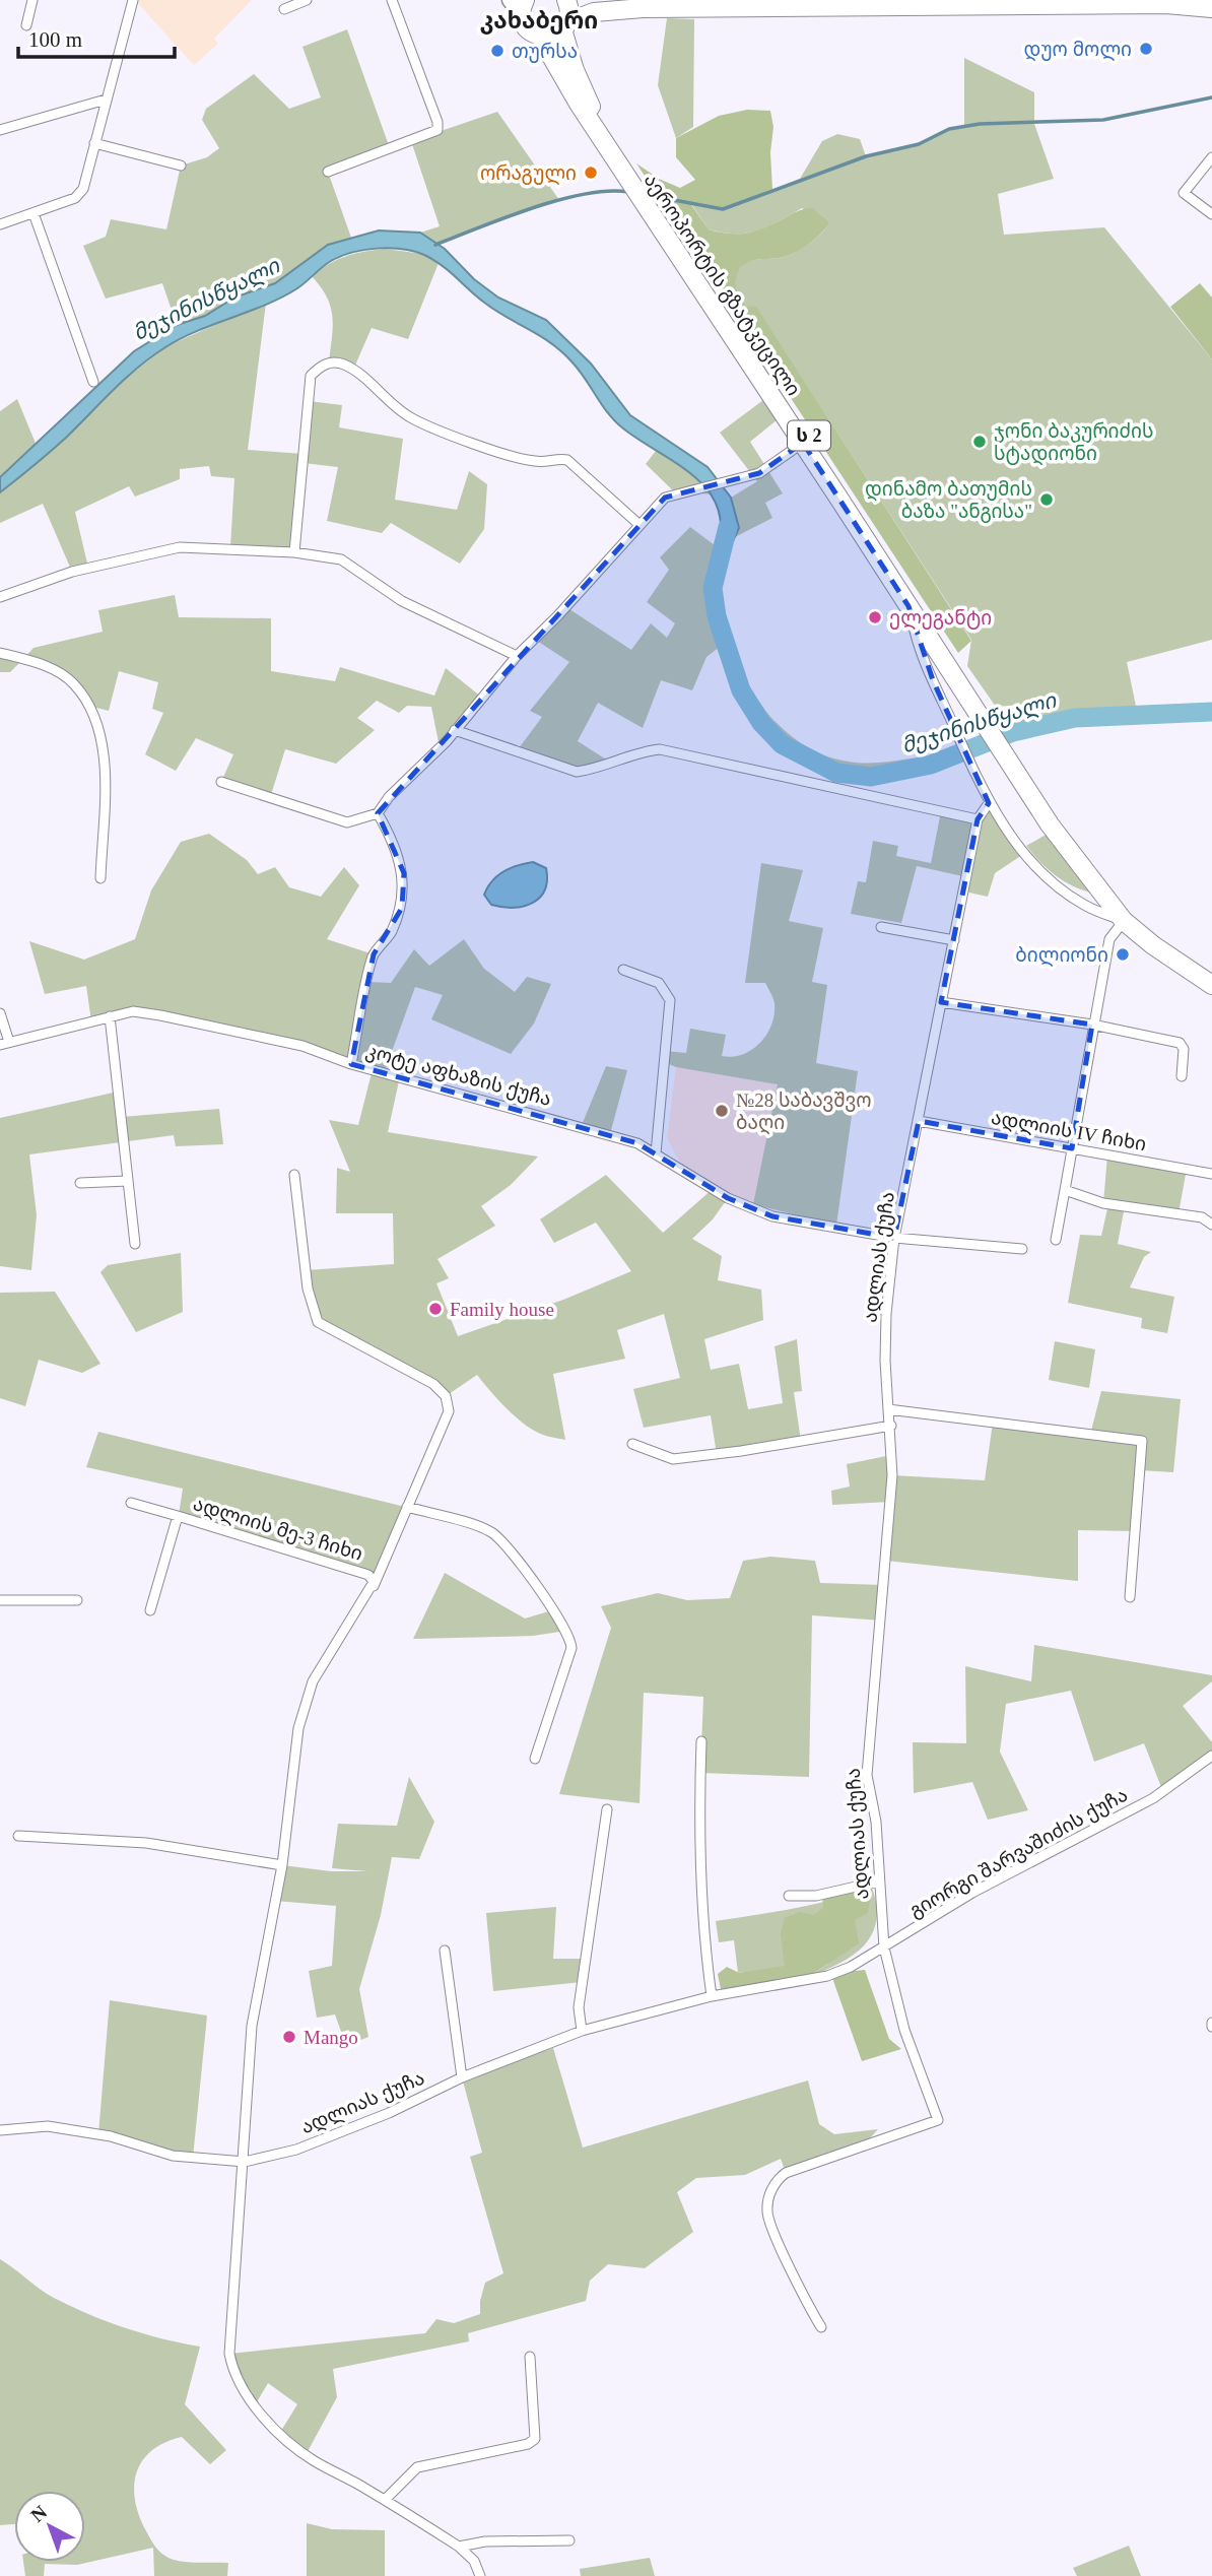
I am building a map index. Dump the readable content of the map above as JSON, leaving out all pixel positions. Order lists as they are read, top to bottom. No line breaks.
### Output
{"streets":{"highway":["აეროპორტის გზატკეცილი","ს 2"],"street":["კოტე აფხაზის ქუჩა","ადლიის IV ჩიხი","ადლიას ქუჩა","ადლიის მე-3 ჩიხი","გიორგი შარვაშიძის ქუჩა"]},"crossings":[["კოტე აფხაზის ქუჩა","ადლიას ქუჩა"],["ადლიის IV ჩიხი","ადლიას ქუჩა"],["ადლიას ქუჩა","ადლიის მე-3 ჩიხი"],["ადლიას ქუჩა","გიორგი შარვაშიძის ქუჩა"]],"districts":["კახაბერი"],"water":["მეჯინისწყალი"],"places":["დუო მოლი","თურსა","ორაგული","ჯონი ბაკურიძის სტადიონი","დინამო ბათუმის ბაზა \"ანგისა\"","ელეგანტი","ბილიონი","№28 საბავშვო ბაღი","Family house","Mango"],"scale_bar":"100 m","north":"top left"}
